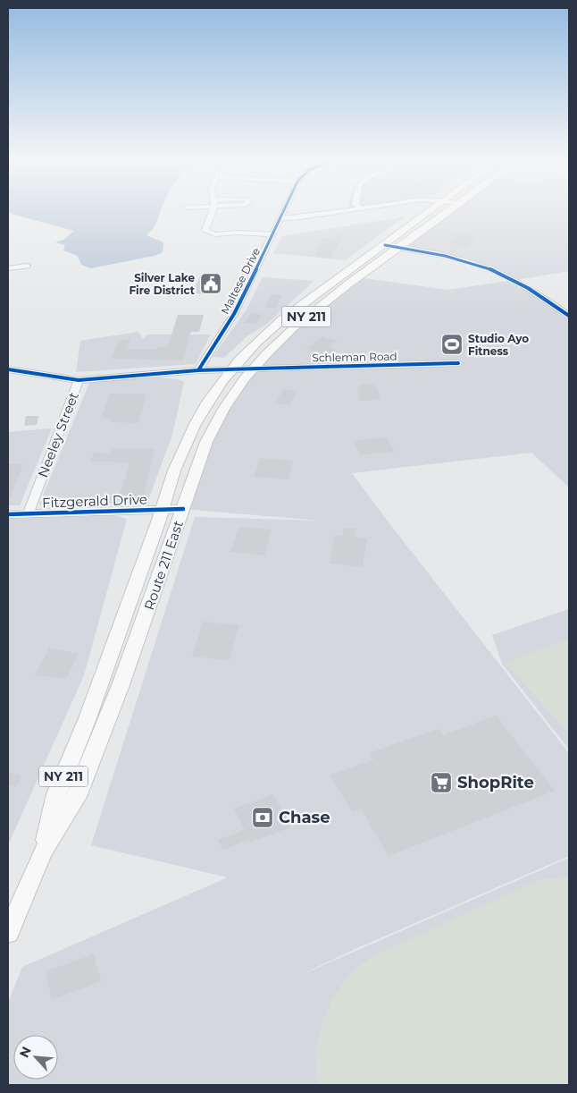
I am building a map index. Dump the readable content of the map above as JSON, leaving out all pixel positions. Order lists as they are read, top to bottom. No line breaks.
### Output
{"streets":{"main road":["NY 211","Route 211 East"],"street":["Maltese Drive","Schleman Road","Neeley Street","Fitzgerald Drive"]},"crossings":[["Maltese Drive","Schleman Road"],["Schleman Road","Neeley Street"],["Schleman Road","Route 211 East"],["Neeley Street","Fitzgerald Drive"],["Fitzgerald Drive","Route 211 East"]],"places":{"public building":["Silver Lake Fire District"],"sports":["Studio Ayo Fitness"],"supermarket":["ShopRite"],"bank":["Chase"]},"north":"top left"}
